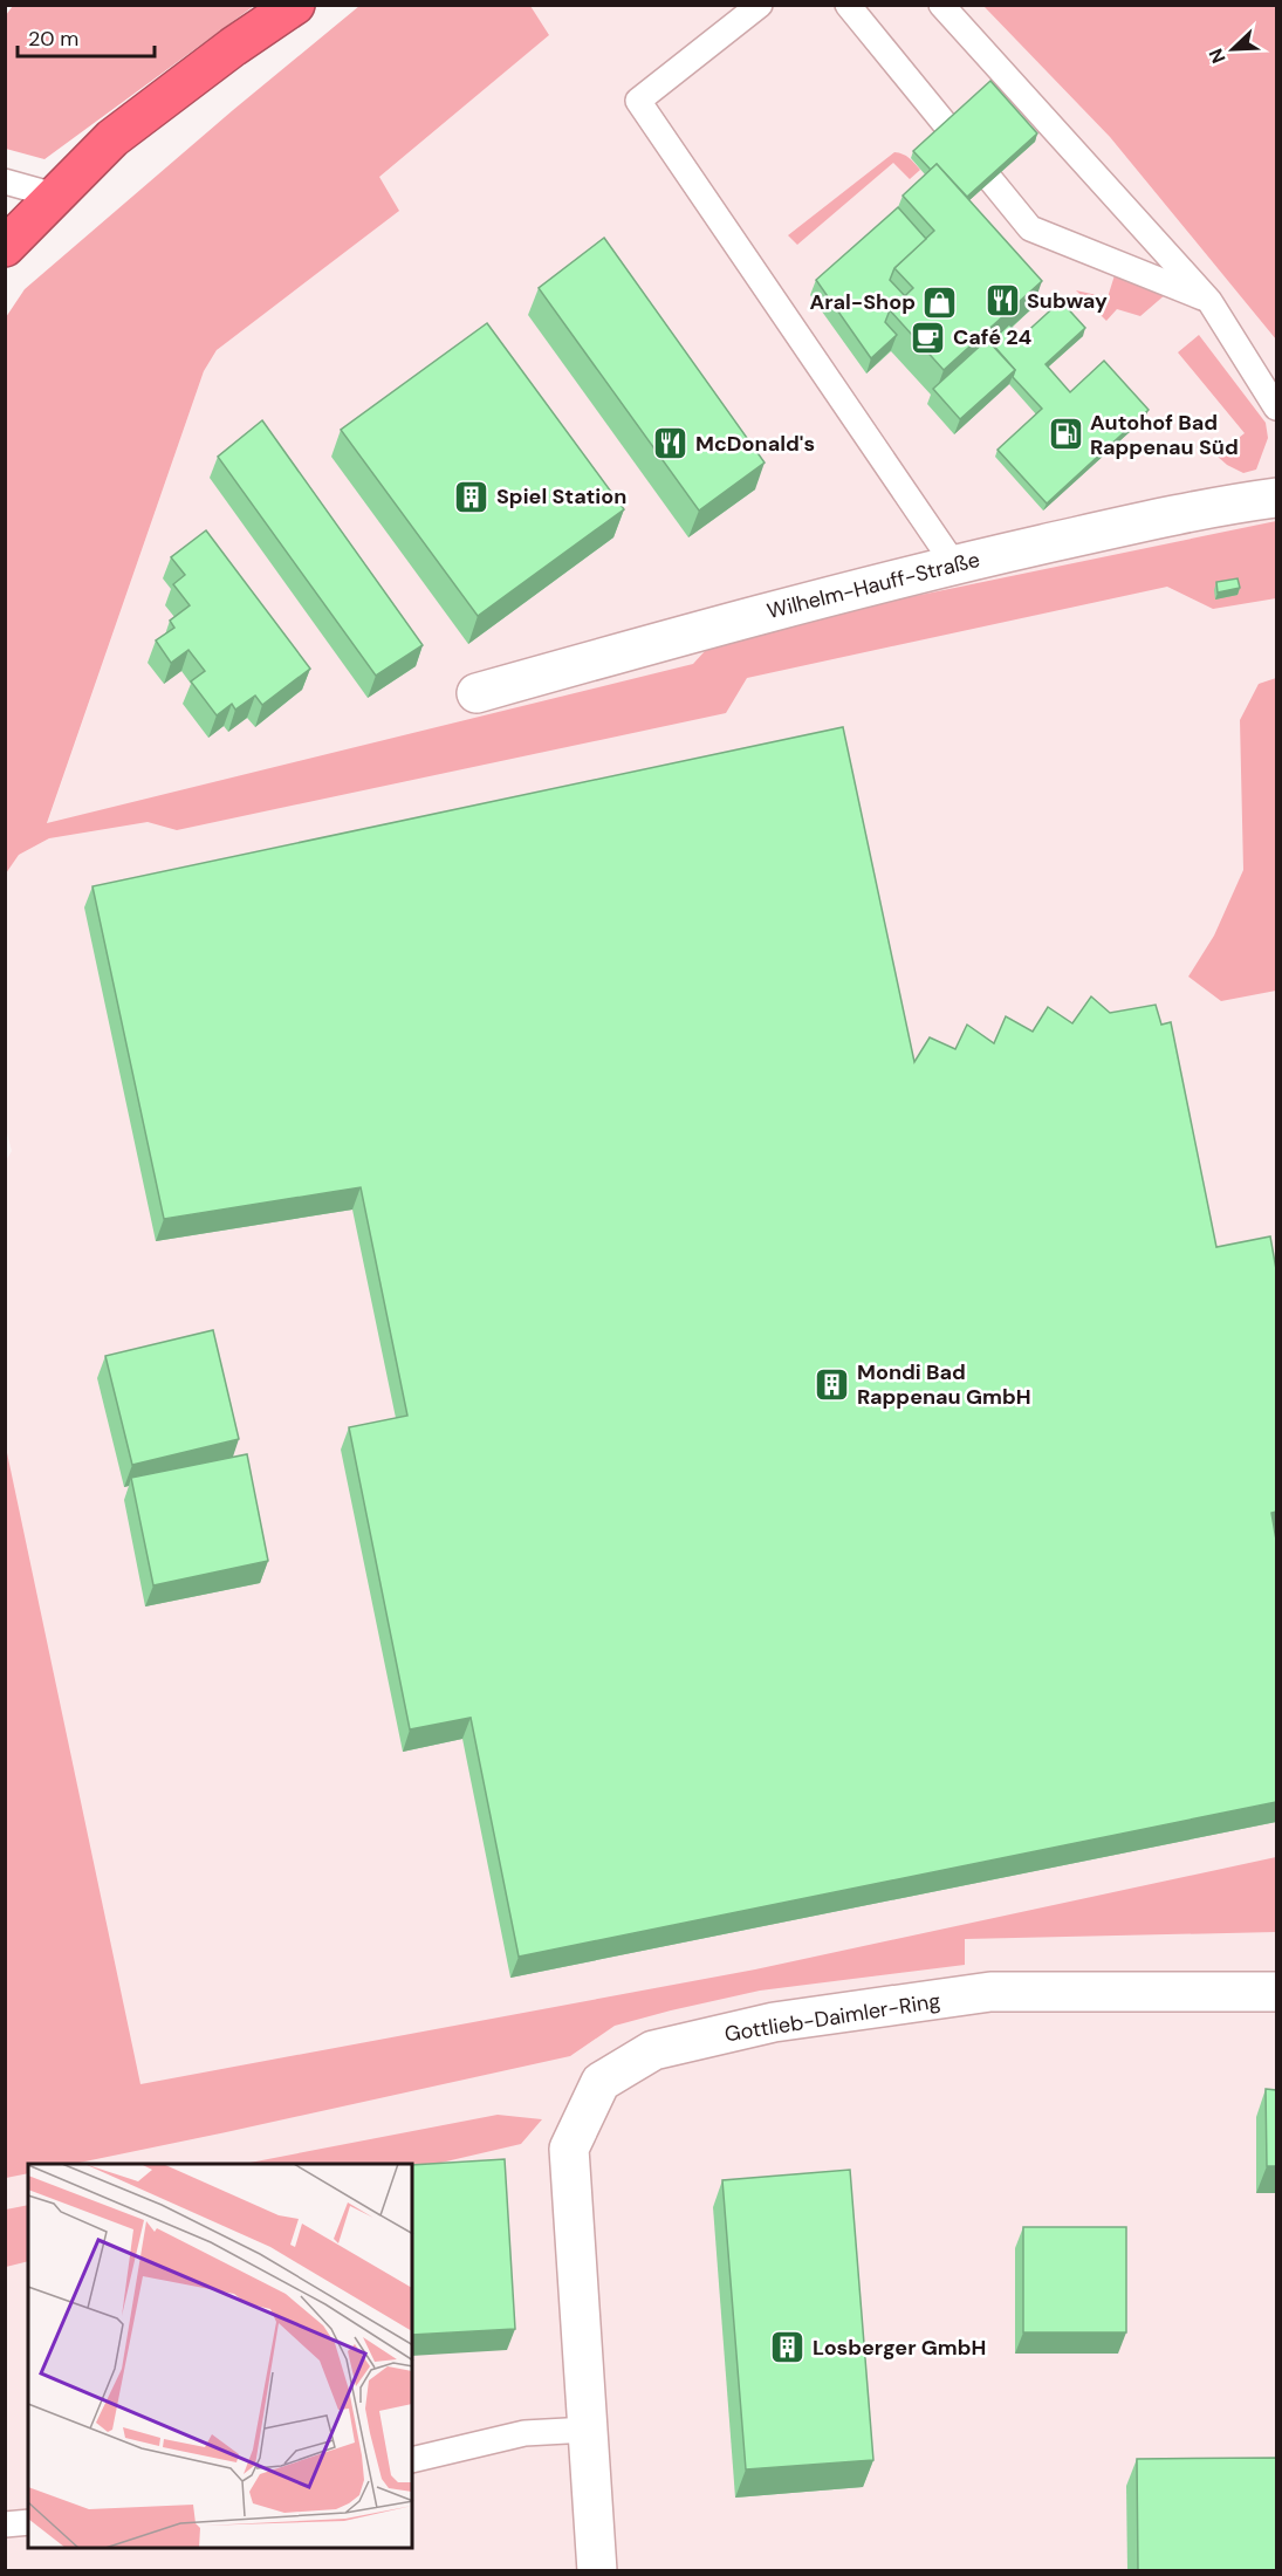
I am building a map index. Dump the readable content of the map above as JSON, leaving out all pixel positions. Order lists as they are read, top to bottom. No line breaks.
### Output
{"streets":{"street":["Wilhelm-Hauff-Straße","Gottlieb-Daimler-Ring"]},"places":{"restaurant":["Subway","McDonald's"],"shop":["Aral-Shop"],"cafe":["Café 24"],"fuel station":["Autohof Bad Rappenau Süd"],"building":["Spiel Station","Mondi Bad Rappenau GmbH","Losberger GmbH"]},"scale_bar":"20 m","north":"bottom left"}
